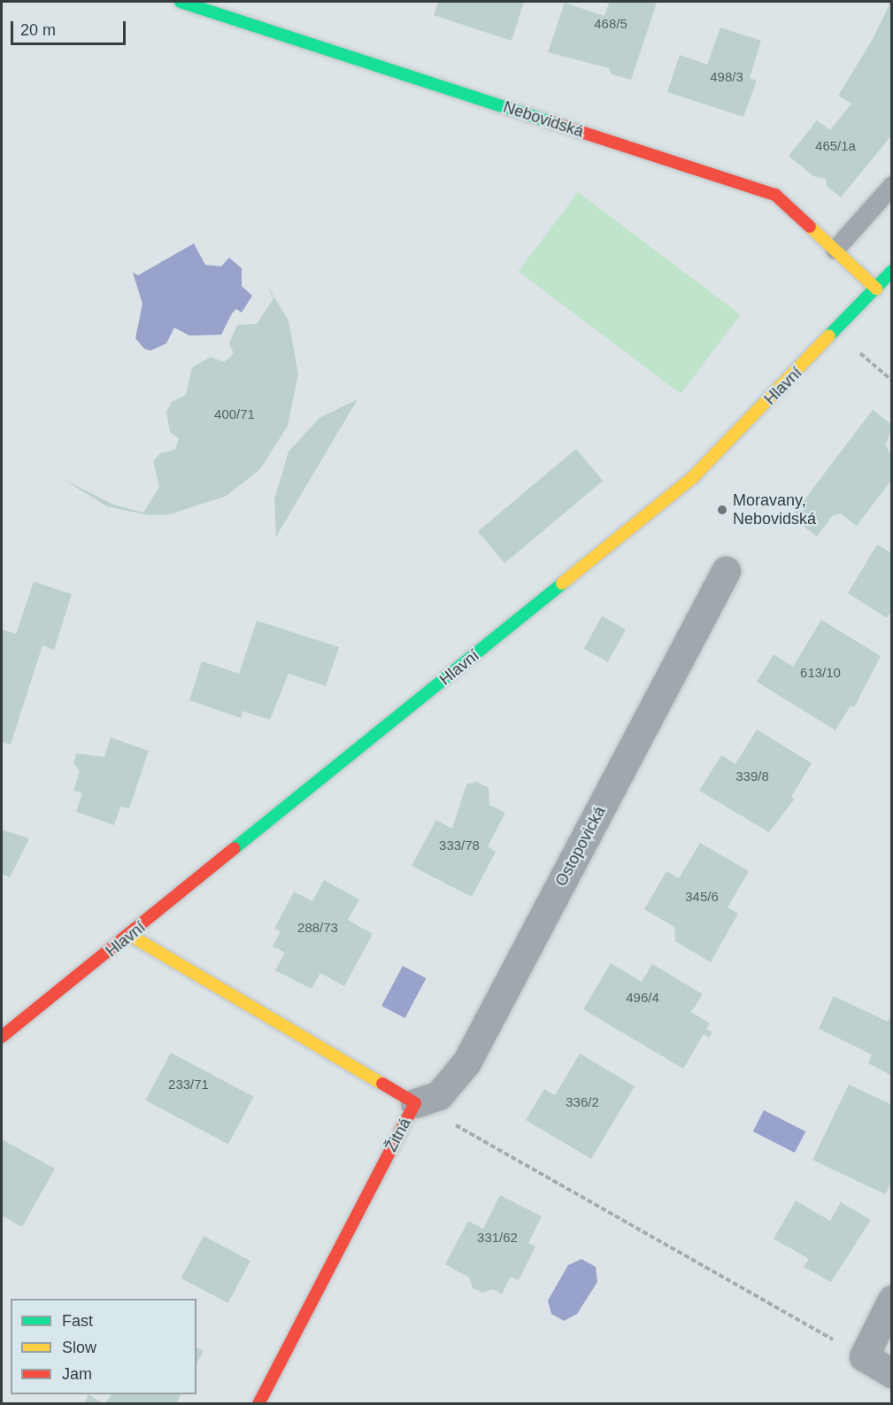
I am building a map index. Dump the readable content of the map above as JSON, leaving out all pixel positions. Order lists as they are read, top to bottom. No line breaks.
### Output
{"streets":{"street":["Nebovidská","Hlavní","Ostopovická","Žitná"]},"crossings":[["Nebovidská","Hlavní"],["Hlavní","Žitná"],["Ostopovická","Žitná"]],"places":["Moravany, Nebovidská"],"house_numbers":["468/5","498/3","465/1a","400/71","613/10","339/8","333/78","345/6","288/73","496/4","233/71","336/2","331/62"],"legend":["Fast","Slow","Jam"],"scale_bar":"20 m"}
